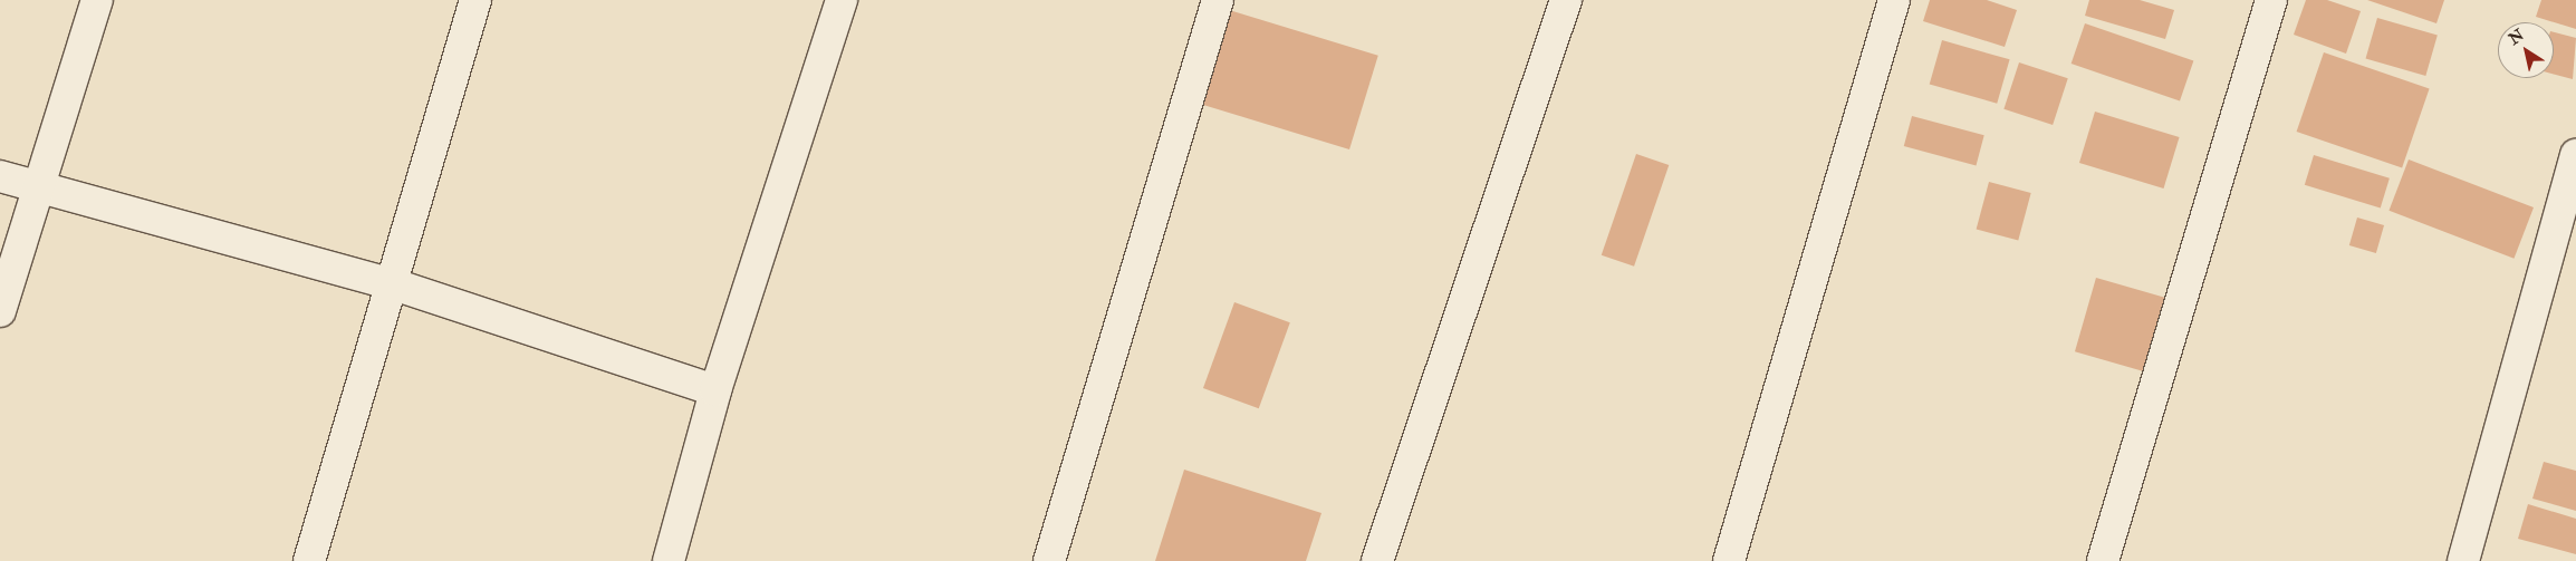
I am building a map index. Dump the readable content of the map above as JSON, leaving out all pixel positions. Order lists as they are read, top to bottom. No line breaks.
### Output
{"north":"top left"}
